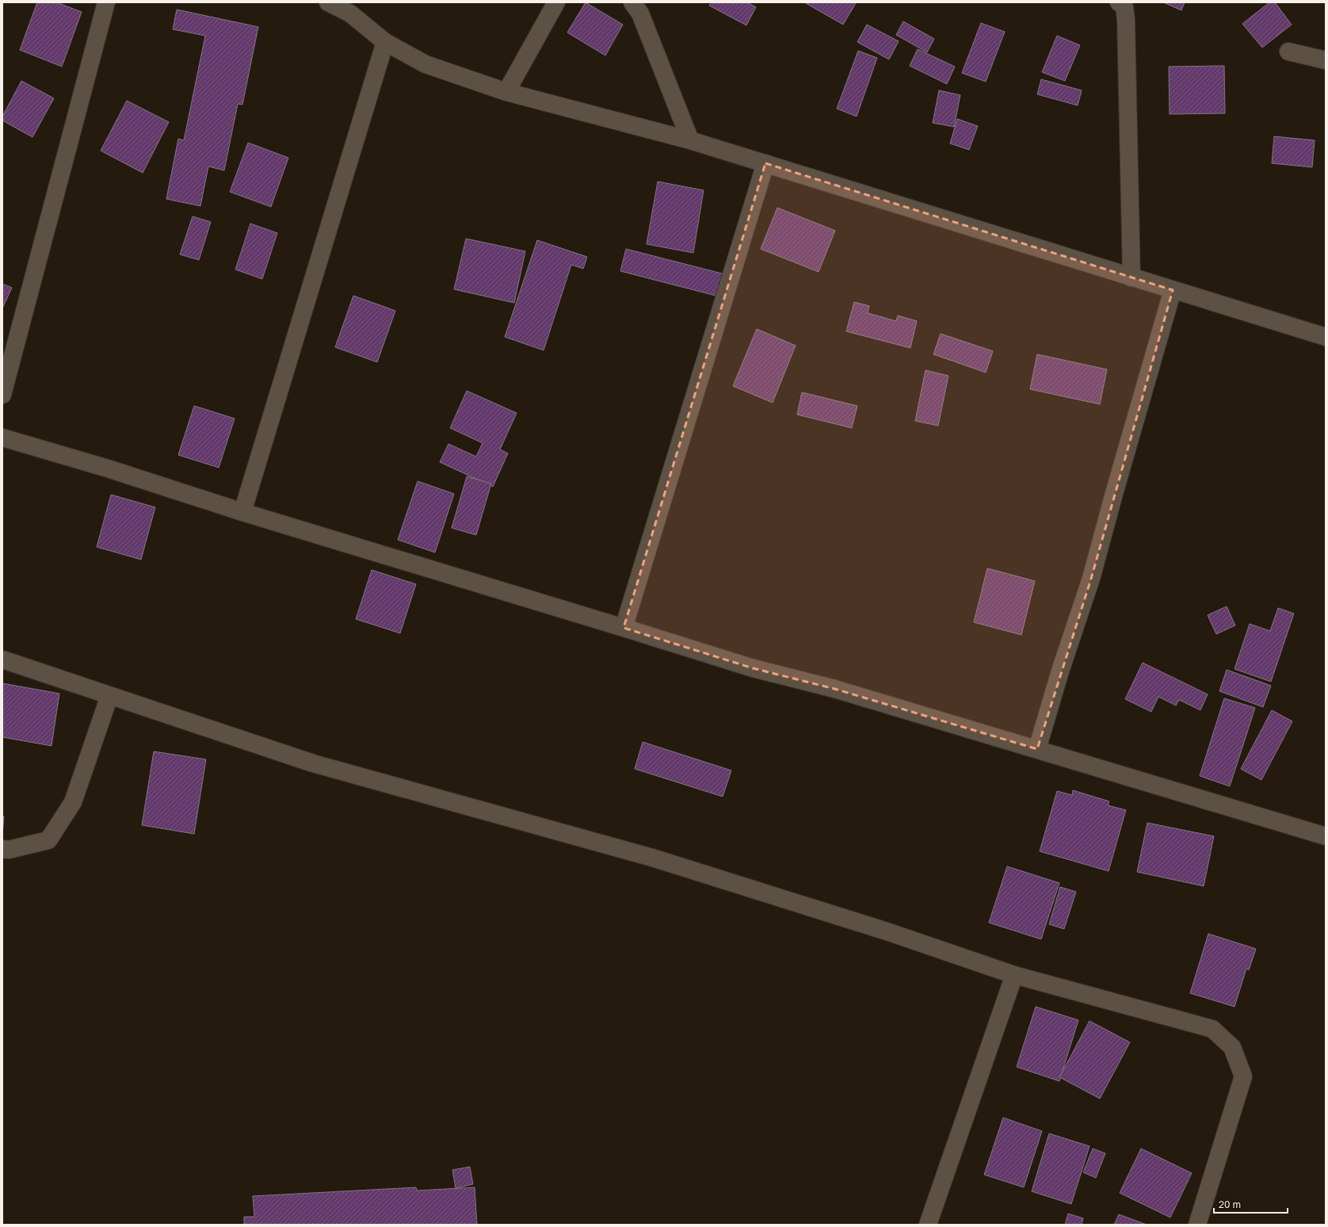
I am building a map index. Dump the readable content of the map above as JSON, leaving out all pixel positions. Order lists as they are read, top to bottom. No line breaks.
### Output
{"scale_bar":"20 m"}
